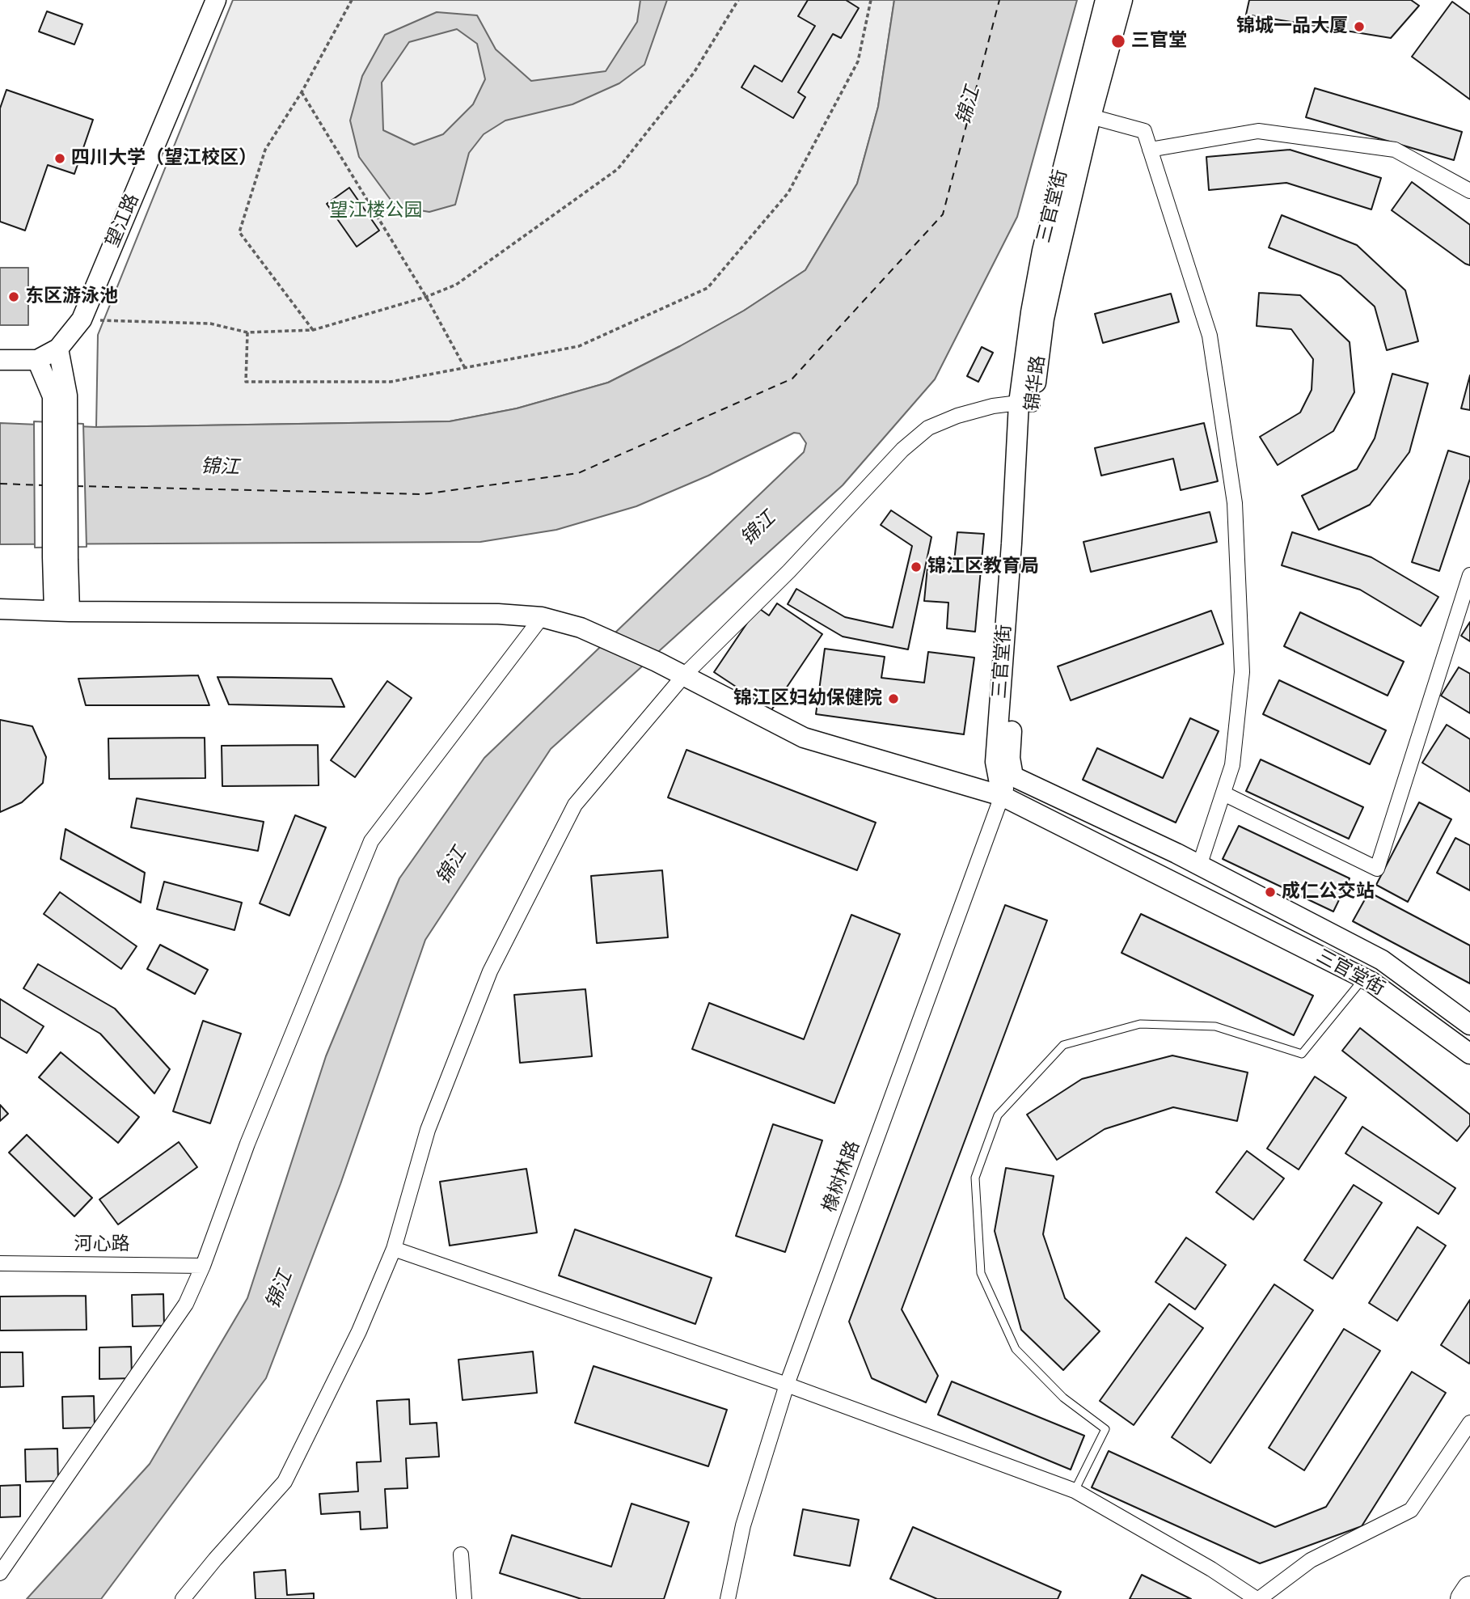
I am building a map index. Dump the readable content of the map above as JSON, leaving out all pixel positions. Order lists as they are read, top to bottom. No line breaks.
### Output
{"streets":{"main road":["三官堂街","望江路","锦华路"],"street":["橡树林路","河心路"]},"crossings":[["三官堂街","锦华路"],["三官堂街","橡树林路"],["锦华路","橡树林路"]],"water":["锦江"],"parks":["望江楼公园"],"places":["锦城一品大厦","三官堂","四川大学（望江校区）","东区游泳池","锦江区教育局","锦江区妇幼保健院","成仁公交站"]}
